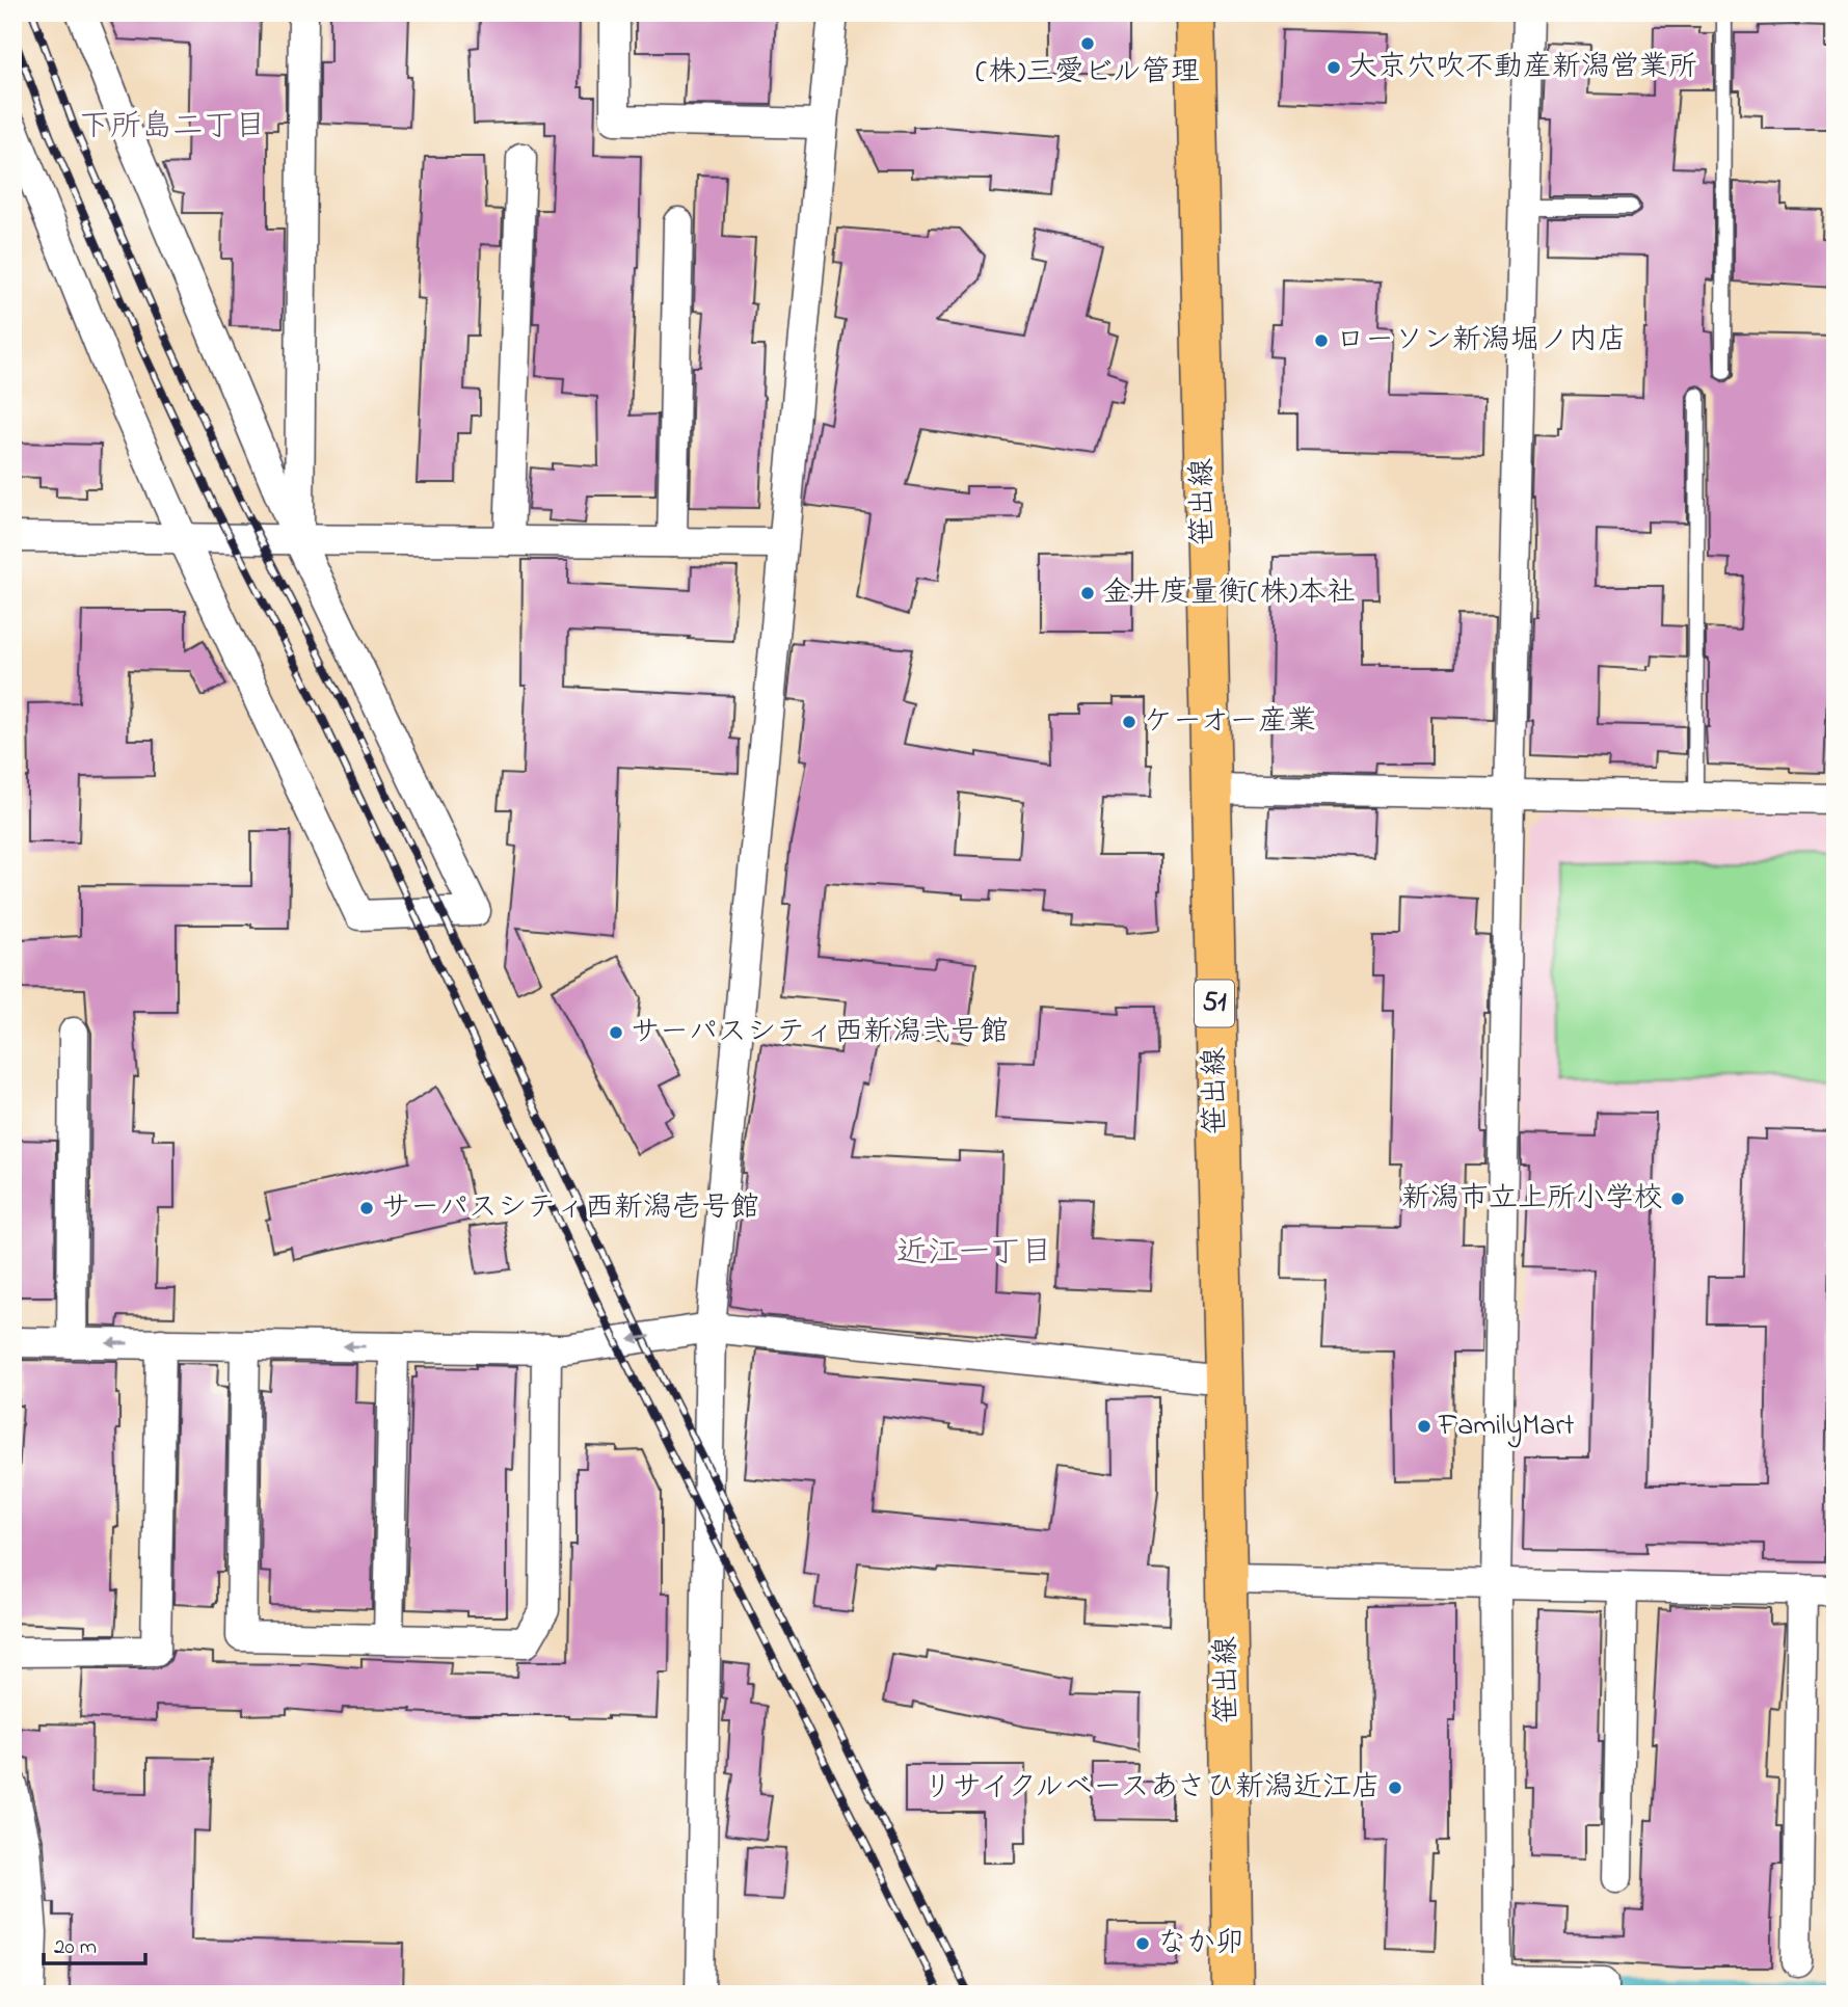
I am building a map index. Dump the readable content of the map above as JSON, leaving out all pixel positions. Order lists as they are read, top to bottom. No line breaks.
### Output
{"streets":{"main road":["笹出線","51"]},"districts":["下所島二丁目","近江一丁目"],"places":["(株)三愛ビル管理","大京穴吹不動産新潟営業所","ローソン新潟堀ノ内店","金井度量衡(株)本社","ケーオー産業","サーパスシティ西新潟弐号館","新潟市立上所小学校","サーパスシティ西新潟壱号館","FamilyMart","リサイクルベースあさひ新潟近江店","なか卯"],"scale_bar":"20 m"}
